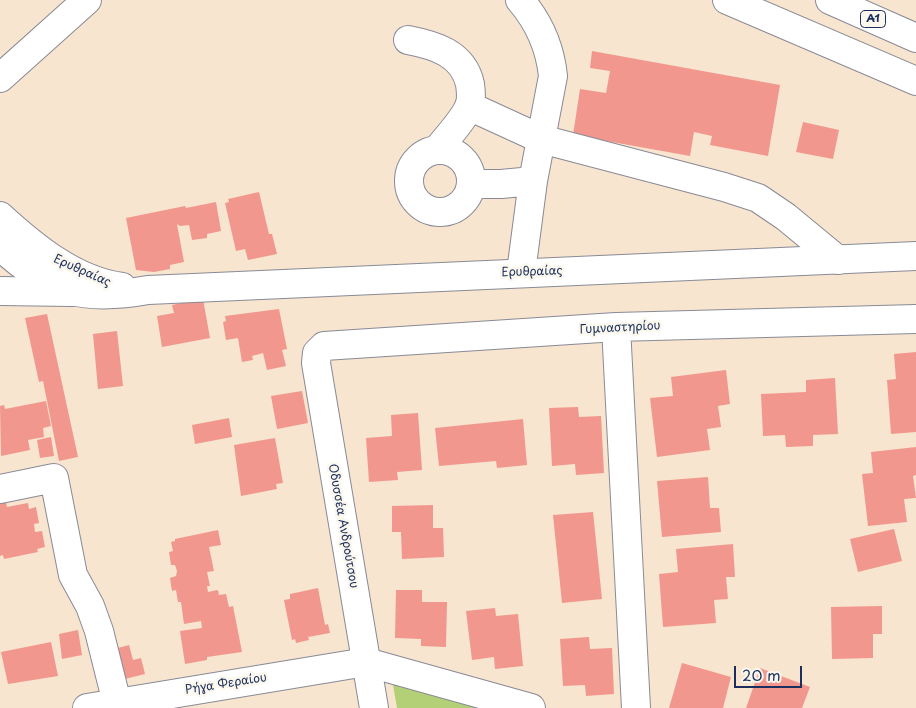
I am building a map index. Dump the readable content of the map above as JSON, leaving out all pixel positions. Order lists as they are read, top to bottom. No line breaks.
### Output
{"streets":{"main road":["Α1","Ερυθραίας","Γυμναστηρίου","Οδυσσέα Ανδρούτσου","Ρήγα Φεραίου"]},"crossings":[["Γυμναστηρίου","Οδυσσέα Ανδρούτσου"],["Οδυσσέα Ανδρούτσου","Ρήγα Φεραίου"]],"scale_bar":"20 m"}
